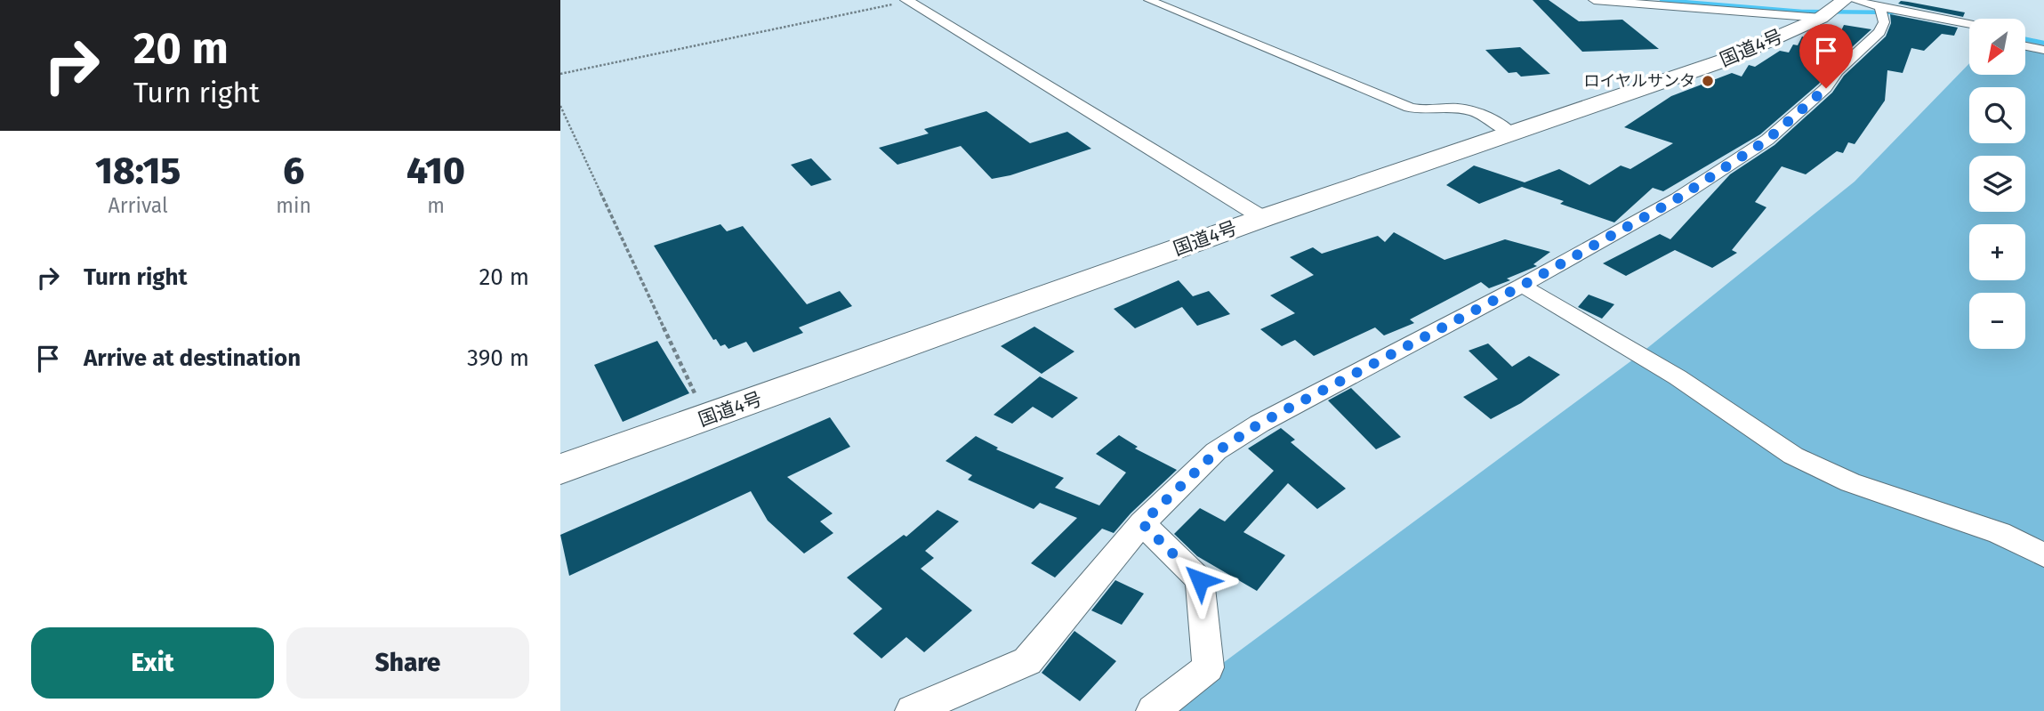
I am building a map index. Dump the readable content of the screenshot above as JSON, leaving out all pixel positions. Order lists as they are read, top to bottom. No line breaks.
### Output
{"streets":{"highway":["国道4号"]},"places":["ロイヤルサンタ"],"north":"bottom left","page":{"turn":["20 m","Turn right"],"map_buttons":["+","−"],"eta":["18:15","Arrival","6","min","410","m"],"list":[{"name":"Turn right","value":"20 m"},{"name":"Arrive at destination","value":"390 m"}],"buttons":["Exit","Share"]}}
